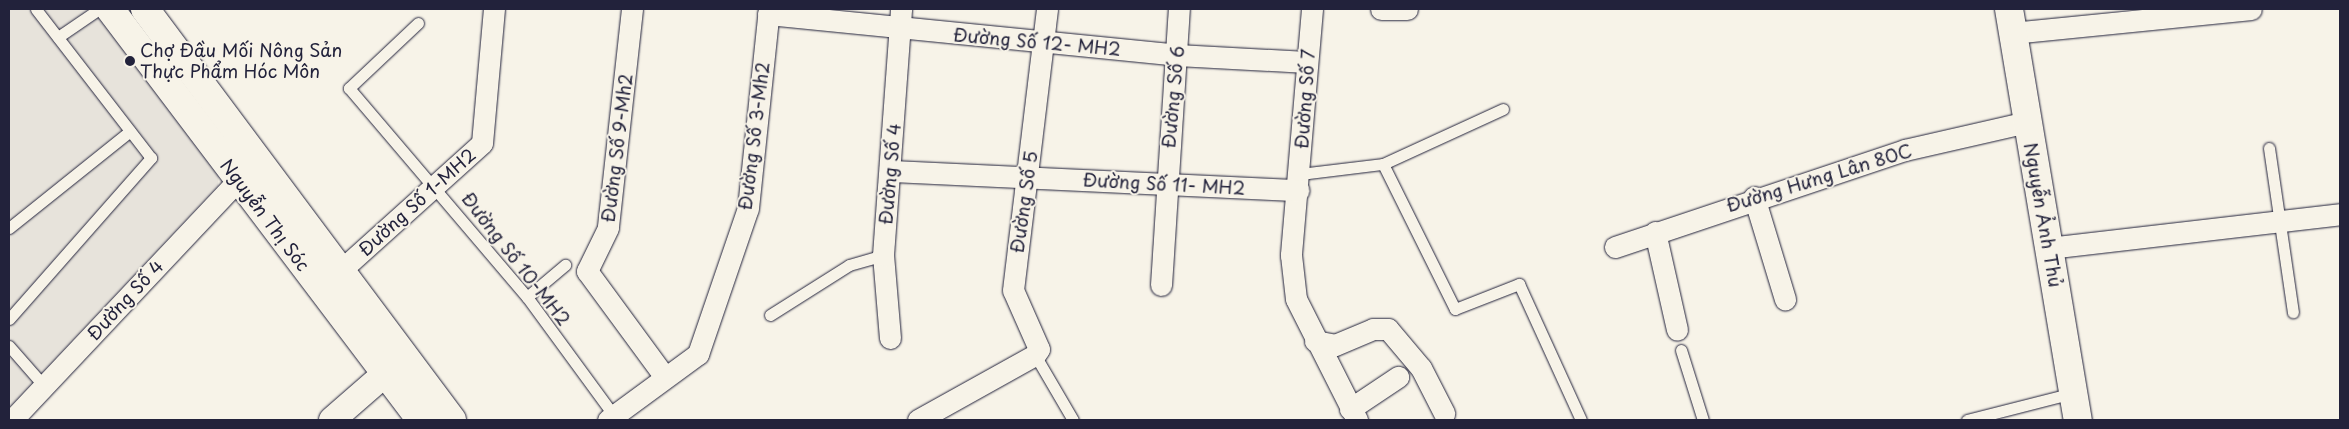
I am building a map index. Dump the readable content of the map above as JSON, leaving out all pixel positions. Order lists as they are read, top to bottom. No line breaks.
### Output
{"streets":{"main road":["Nguyễn Thị Sóc","Nguyễn Ảnh Thủ"],"street":["Đường Số 12- MH2","Đường Số 6","Đường Số 7","Đường Số 3-Mh2","Đường Số 9-Mh2","Đường Số 4","Đường Hưng Lân 80C","Đường Số 11- MH2","Đường Số 1-MH2","Đường Số 5"],"lane":["Đường Số 10-MH2"]},"crossings":[["Đường Số 12- MH2","Đường Số 6"],["Đường Số 12- MH2","Đường Số 7"],["Đường Số 12- MH2","Đường Số 3-Mh2"],["Đường Số 12- MH2","Đường Số 4"],["Đường Số 12- MH2","Đường Số 5"],["Đường Số 6","Đường Số 11- MH2"],["Đường Số 7","Đường Số 11- MH2"],["Đường Số 3-Mh2","Đường Số 9-Mh2"],["Đường Số 3-Mh2","Đường Số 10-MH2"],["Đường Số 4","Nguyễn Thị Sóc"],["Đường Hưng Lân 80C","Nguyễn Ảnh Thủ"],["Đường Số 11- MH2","Đường Số 5"],["Đường Số 1-MH2","Nguyễn Thị Sóc"],["Đường Số 1-MH2","Đường Số 10-MH2"]],"places":["Chợ Đầu Mối Nông Sản Thực Phẩm Hóc Môn"]}
